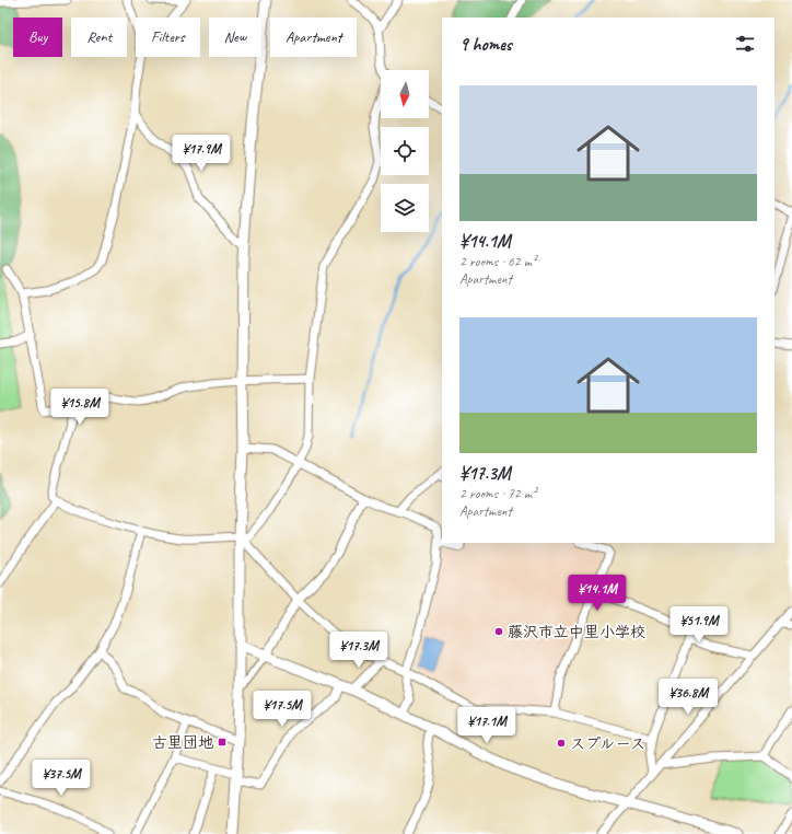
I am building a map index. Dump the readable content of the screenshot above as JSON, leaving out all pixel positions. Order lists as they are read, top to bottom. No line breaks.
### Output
{"places":{"other":["藤沢市立中里小学校","スプルース"],"transit":["古里団地"]},"north":"bottom","page":{"chip":["Buy","Rent","Filters","New","Apartment"],"heading":"9 homes","list":[{"name":"¥14.1M","note":"2 rooms · 62 m² · Apartment"},{"name":"¥17.3M","note":"2 rooms · 72 m² · Apartment"}],"price":["¥17.9M","¥15.8M","¥14.1M","¥51.9M","¥17.3M","¥36.8M","¥17.5M","¥17.1M","¥37.5M"]}}
